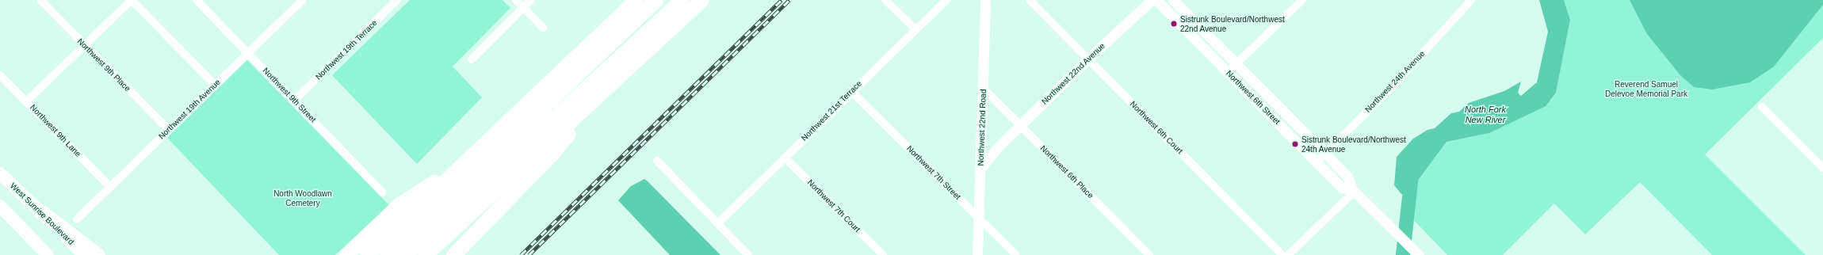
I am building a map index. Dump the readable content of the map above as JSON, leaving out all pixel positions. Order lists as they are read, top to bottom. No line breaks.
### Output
{"streets":{"main road":["West Sunrise Boulevard"],"street":["Northwest 19th Terrace","Northwest 9th Place","Northwest 22nd Avenue","Northwest 24th Avenue","Northwest 9th Street","Northwest 6th Street","Northwest 19th Avenue","Northwest 21st Terrace","Northwest 22nd Road","Northwest 6th Court","Northwest 9th Lane","Northwest 6th Place","Northwest 7th Street","Northwest 7th Court"]},"crossings":[["Northwest 19th Terrace","Northwest 9th Street"],["Northwest 9th Place","Northwest 19th Avenue"],["Northwest 22nd Avenue","Northwest 22nd Road"],["Northwest 22nd Avenue","Northwest 6th Court"],["Northwest 22nd Avenue","Northwest 6th Place"],["Northwest 24th Avenue","Northwest 6th Street"],["Northwest 9th Street","Northwest 19th Avenue"],["Northwest 19th Avenue","Northwest 9th Lane"],["Northwest 21st Terrace","Northwest 7th Street"],["Northwest 21st Terrace","Northwest 7th Court"],["Northwest 22nd Road","Northwest 6th Place"],["Northwest 22nd Road","Northwest 7th Street"]],"water":["North Fork New River"],"parks":["Reverend Samuel Delevoe Memorial Park","North Woodlawn Cemetery"],"places":["Sistrunk Boulevard/Northwest 22nd Avenue","Sistrunk Boulevard/Northwest 24th Avenue"]}
